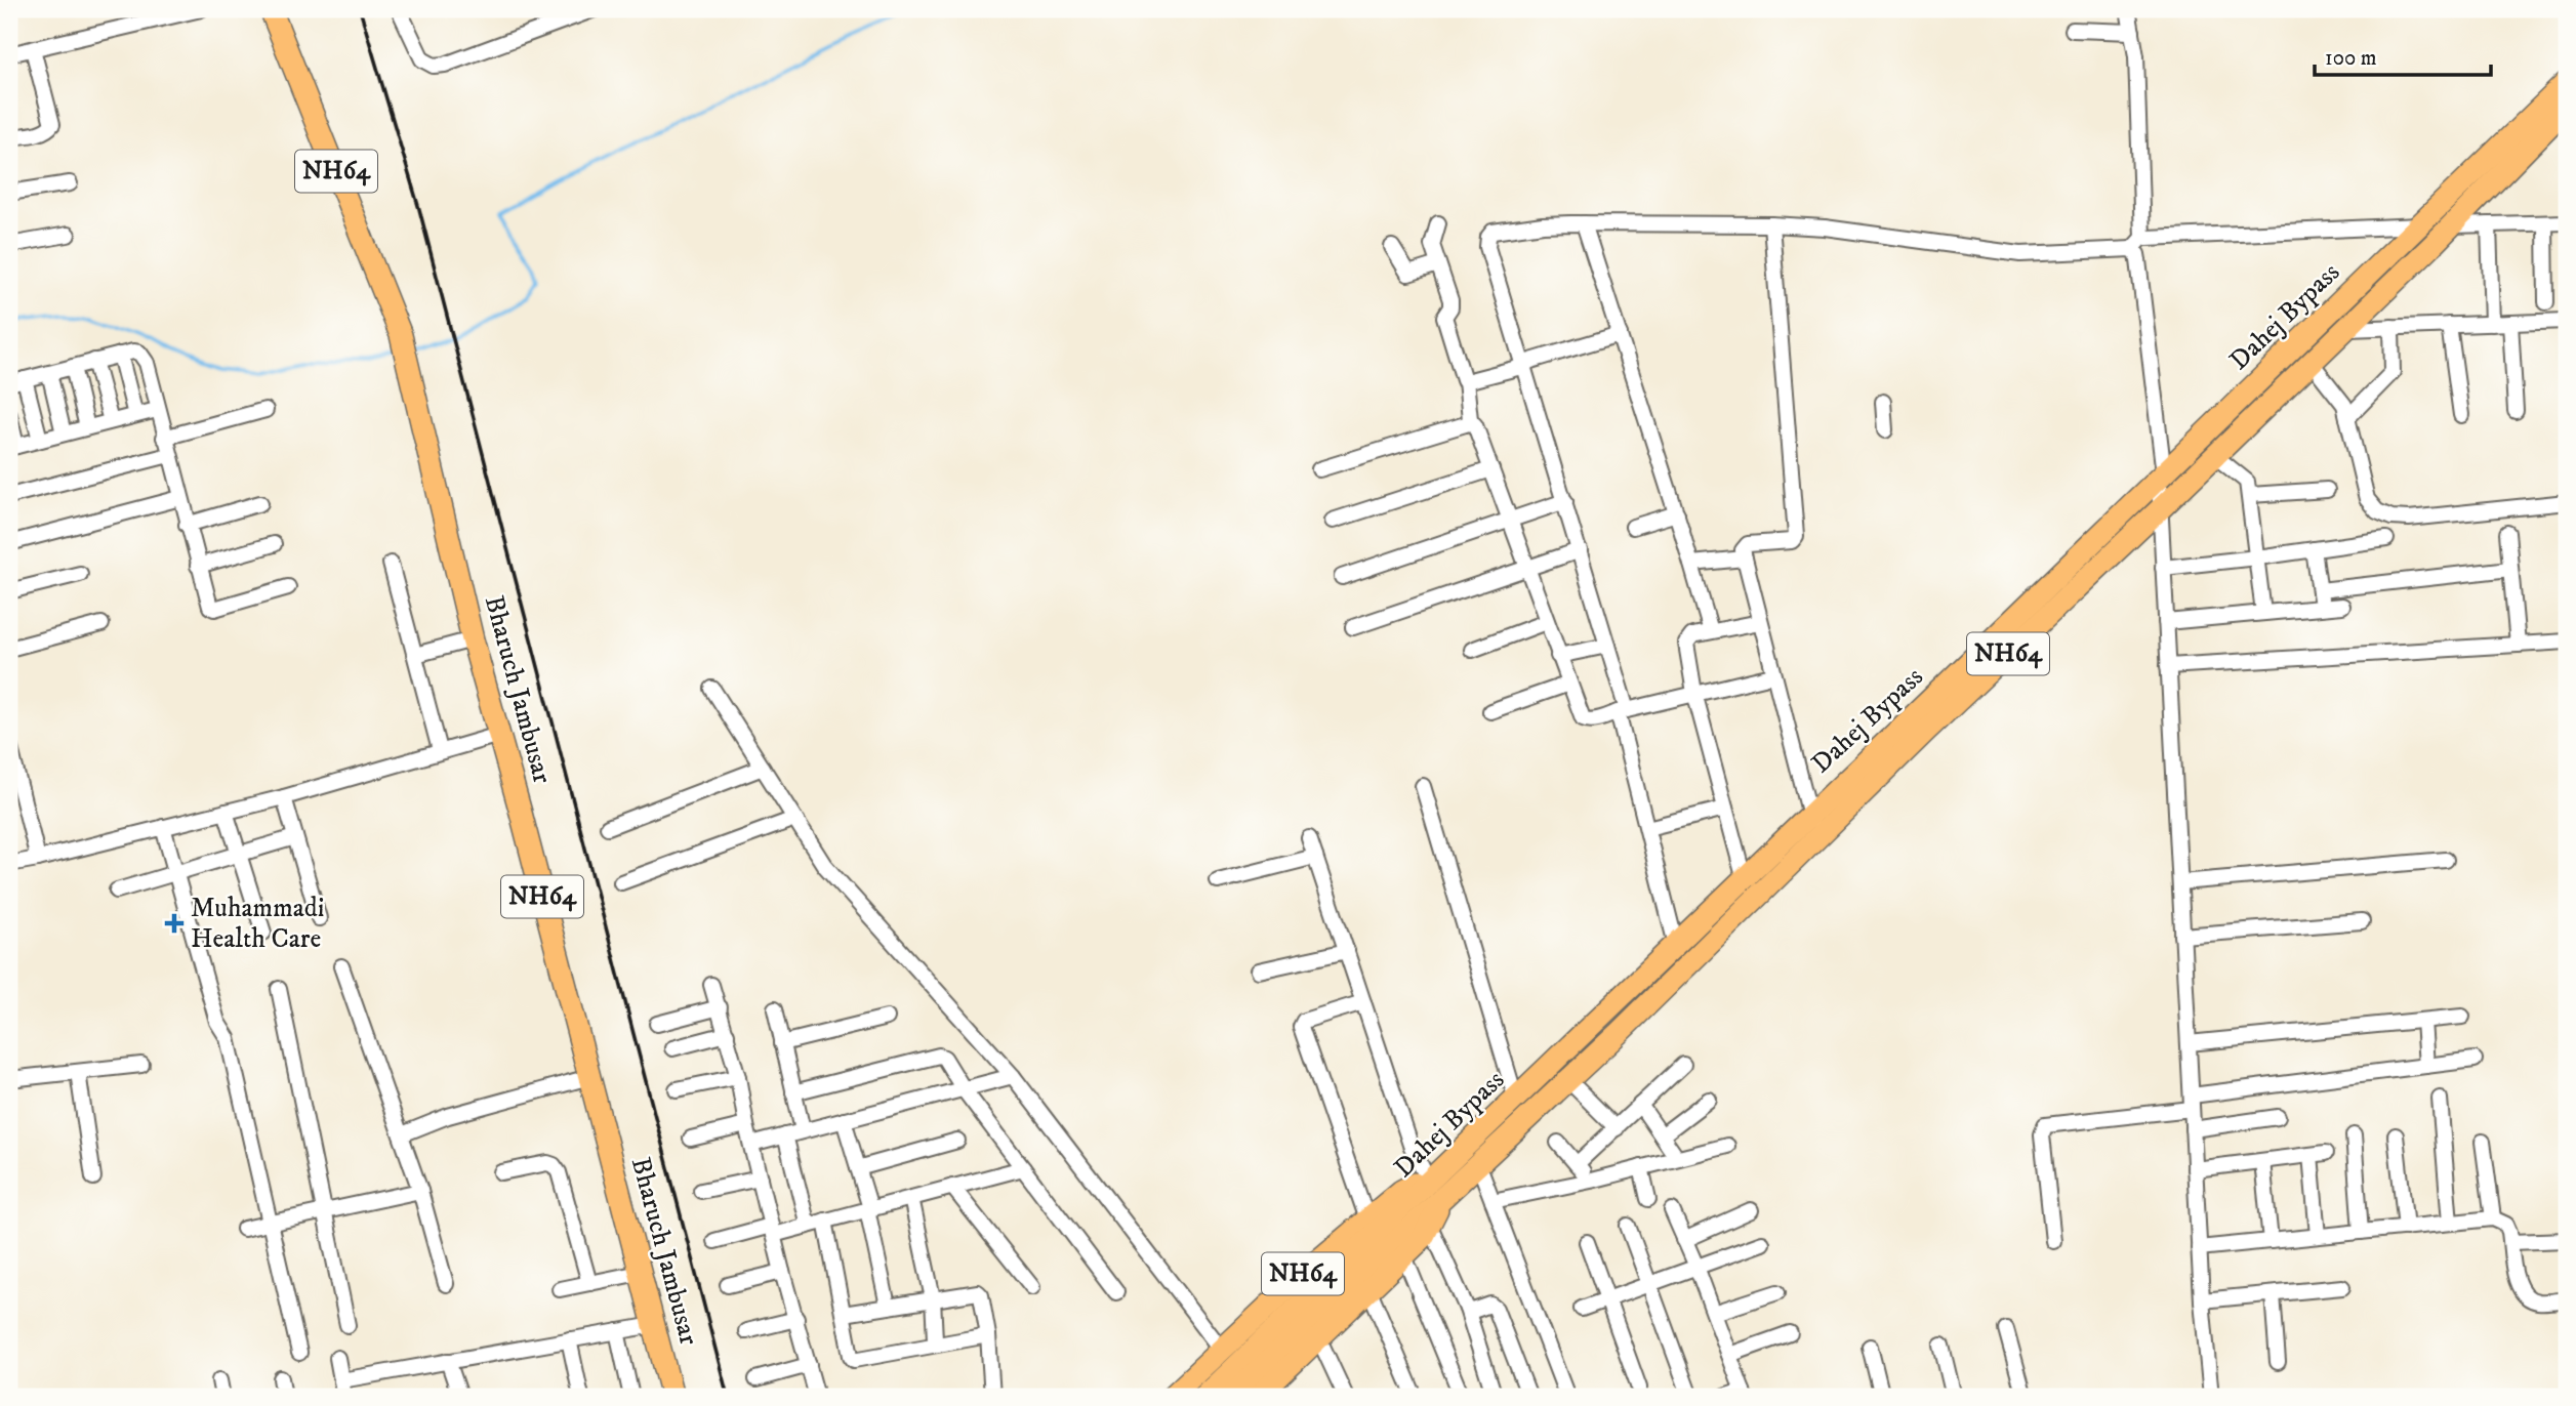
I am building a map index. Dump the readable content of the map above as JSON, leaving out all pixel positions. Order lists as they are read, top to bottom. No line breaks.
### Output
{"streets":{"highway":["NH64","Dahej Bypass","Bharuch Jambusar"]},"crossings":[["NH64","Dahej Bypass"]],"places":{"health":["Muhammadi Health Care"]},"scale_bar":"100 m"}
